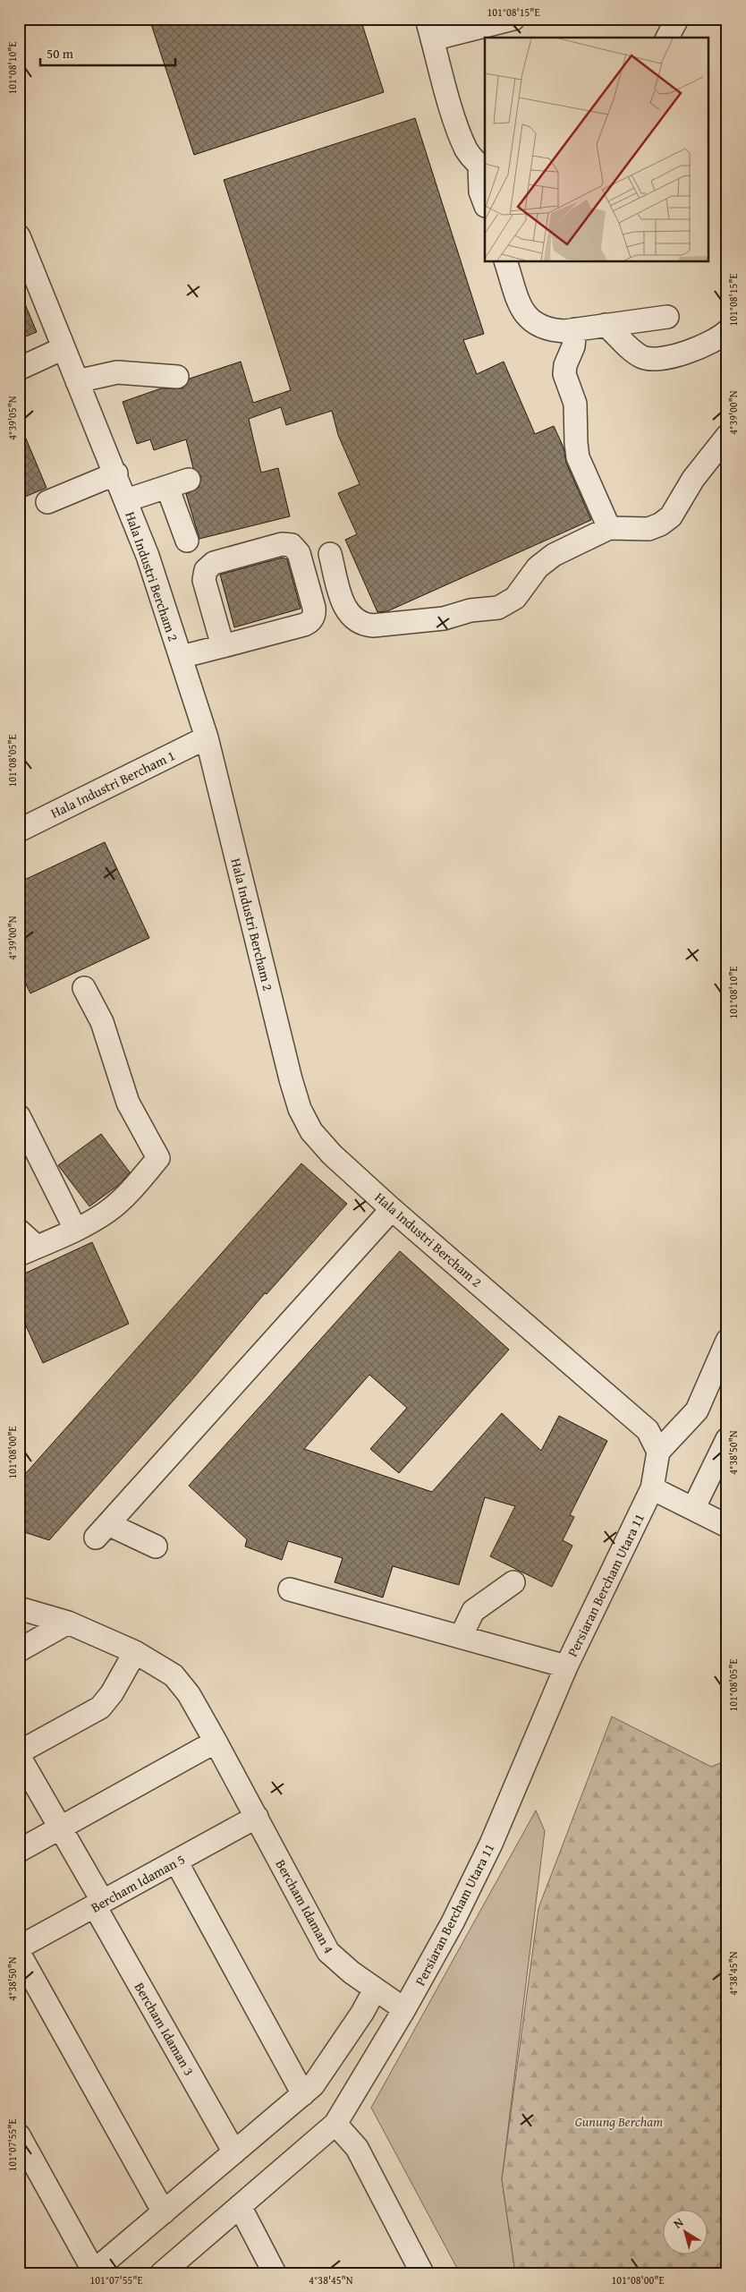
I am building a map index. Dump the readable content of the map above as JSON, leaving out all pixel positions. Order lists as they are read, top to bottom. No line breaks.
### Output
{"streets":{"street":["Hala Industri Bercham 2","Hala Industri Bercham 1","Persiaran Bercham Utara 11","Bercham Idaman 5","Bercham Idaman 4","Bercham Idaman 3"]},"crossings":[["Hala Industri Bercham 2","Hala Industri Bercham 1"],["Persiaran Bercham Utara 11","Bercham Idaman 4"],["Bercham Idaman 5","Bercham Idaman 4"],["Bercham Idaman 5","Bercham Idaman 3"]],"parks":["Gunung Bercham"],"scale_bar":"50 m","north":"top left","coordinates":["101°08'15\"E","101°08'10\"E","4°39'00\"N","4°39'05\"N","101°08'05\"E","101°08'00\"E","4°38'50\"N","4°38'45\"N","101°07'55\"E"]}
